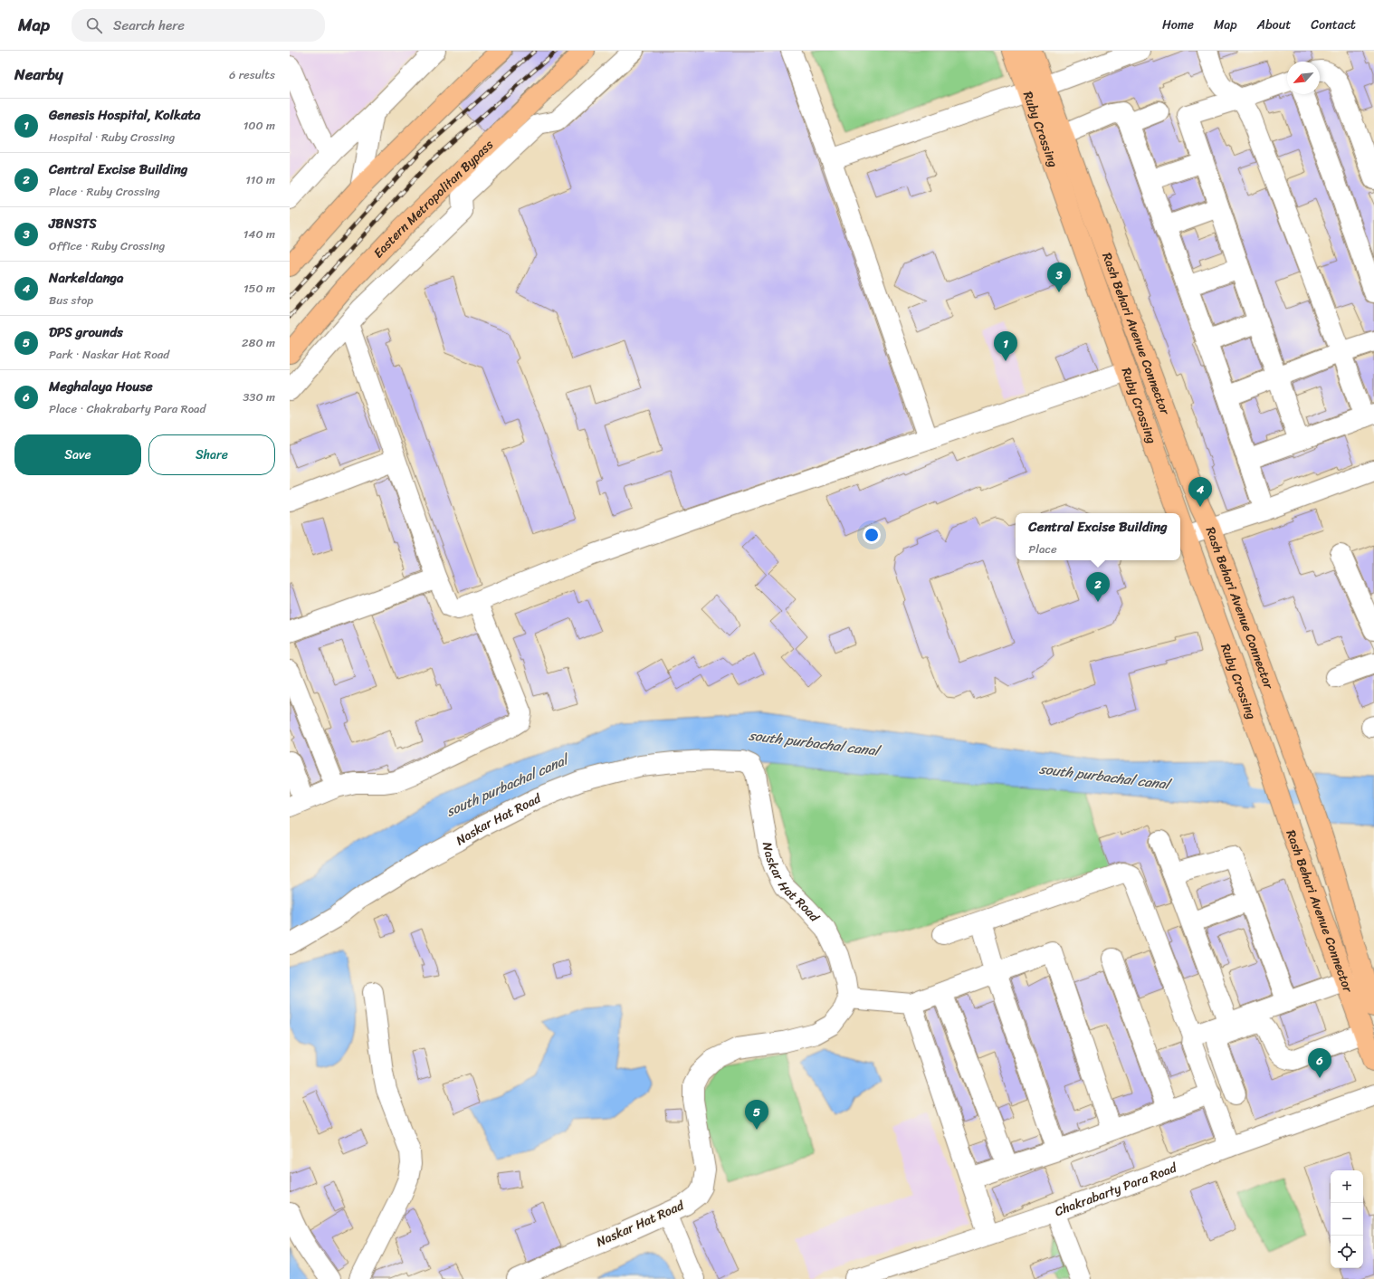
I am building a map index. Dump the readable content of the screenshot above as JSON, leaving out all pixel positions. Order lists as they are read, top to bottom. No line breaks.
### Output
{"streets":{"main road":["Ruby Crossing","Eastern Metropolitan Bypass","Rash Behari Avenue Connector"],"street":["Naskar Hat Road","Chakrabarty Para Road"]},"crossings":[["Ruby Crossing","Rash Behari Avenue Connector"]],"water":["south purbachal canal"],"north":"bottom left","page":{"header":"Map","search":"Search here","nav":["Home","Map","About","Contact"],"heading":["Nearby","6 results"],"list":[{"mark":"1","name":"Genesis Hospital, Kolkata","note":"Hospital · Ruby Crossing","value":"100 m"},{"mark":"2","name":"Central Excise Building","note":"Place · Ruby Crossing","value":"110 m"},{"mark":"3","name":"JBNSTS","note":"Office · Ruby Crossing","value":"140 m"},{"mark":"4","name":"Narkeldanga","note":"Bus stop","value":"150 m"},{"mark":"5","name":"DPS grounds","note":"Park · Naskar Hat Road","value":"280 m"},{"mark":"6","name":"Meghalaya House","note":"Place · Chakrabarty Para Road","value":"330 m"}],"pins":["3","1","4","2","6","5"],"buttons":["Save","Share"],"popup":["Central Excise Building","Place"],"map_buttons":["+","−"]}}
